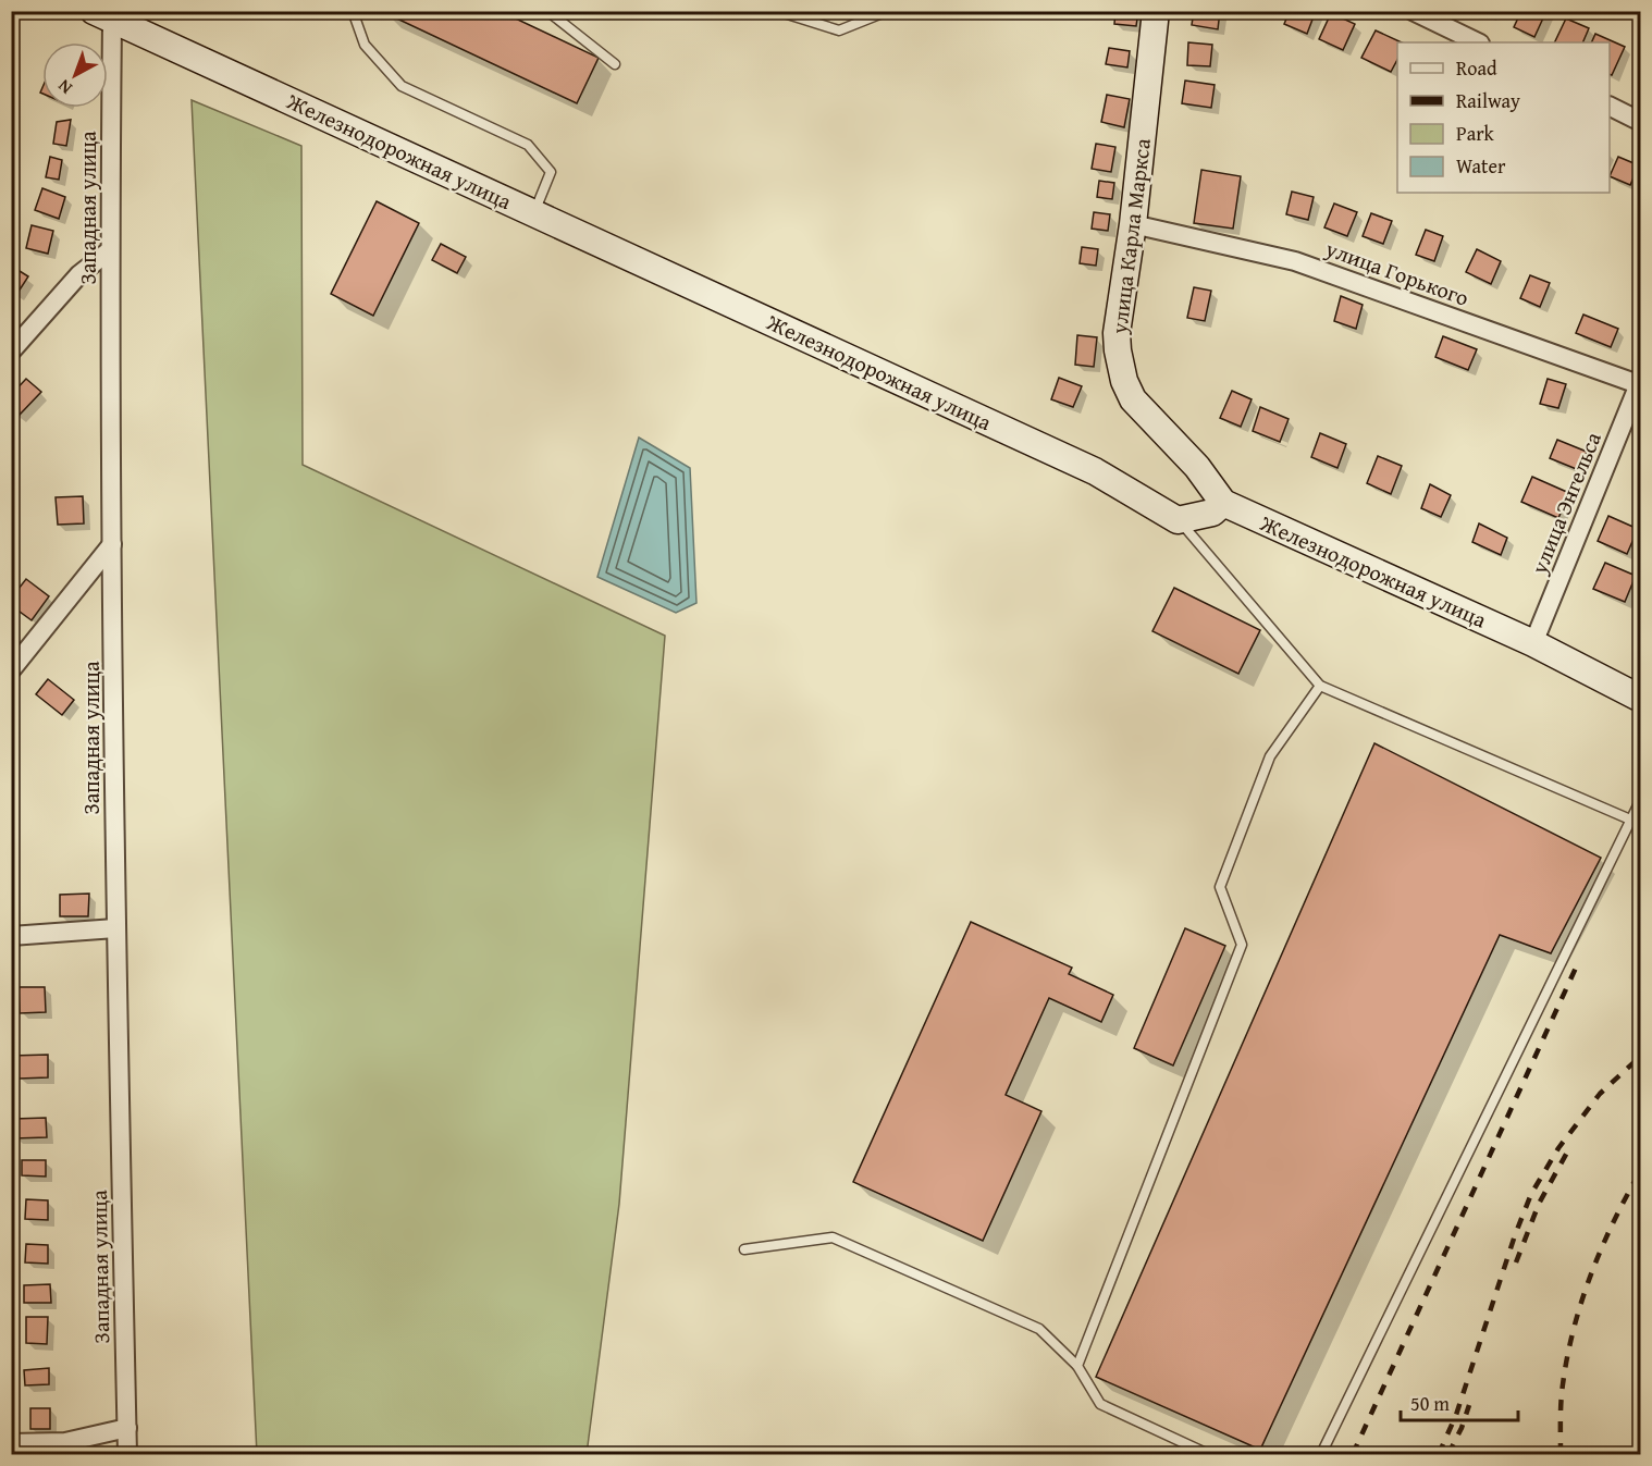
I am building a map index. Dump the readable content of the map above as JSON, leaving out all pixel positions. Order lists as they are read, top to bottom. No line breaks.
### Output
{"streets":{"street":["Железнодорожная улица","Западная улица","улица Карла Маркса","улица Горького","улица Энгельса"]},"crossings":[["Железнодорожная улица","Западная улица"],["Железнодорожная улица","улица Карла Маркса"],["Железнодорожная улица","улица Энгельса"],["улица Карла Маркса","улица Горького"],["улица Горького","улица Энгельса"]],"legend":["Road","Railway","Park","Water"],"scale_bar":"50 m","north":"bottom left"}
